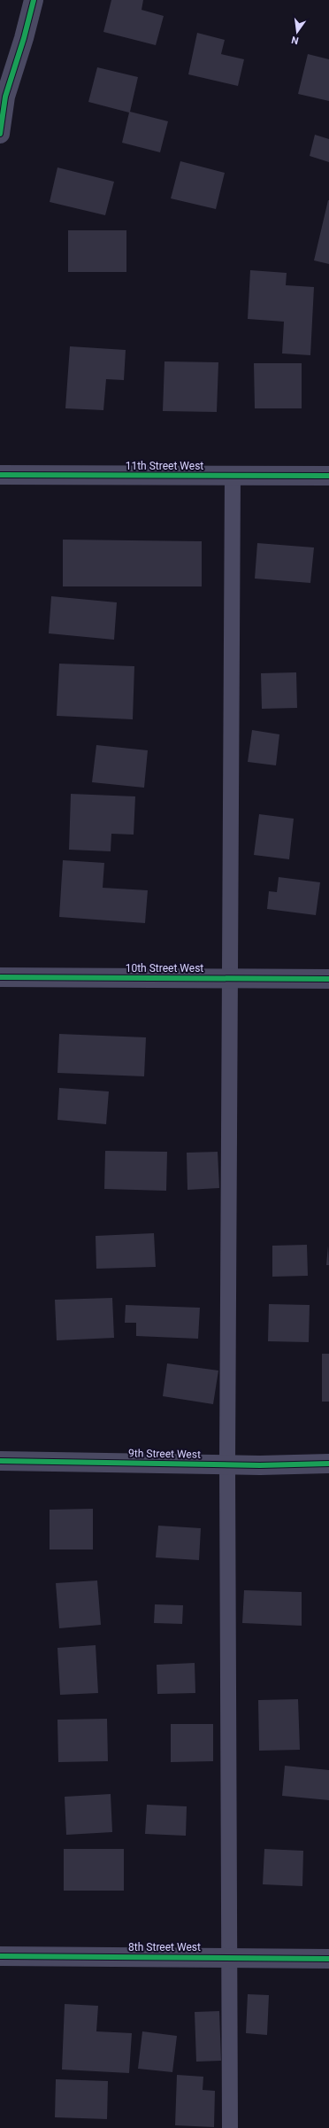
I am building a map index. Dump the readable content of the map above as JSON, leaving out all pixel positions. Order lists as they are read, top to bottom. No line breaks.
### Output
{"streets":{"street":["11th Street West","10th Street West","9th Street West","8th Street West"]},"north":"bottom"}
